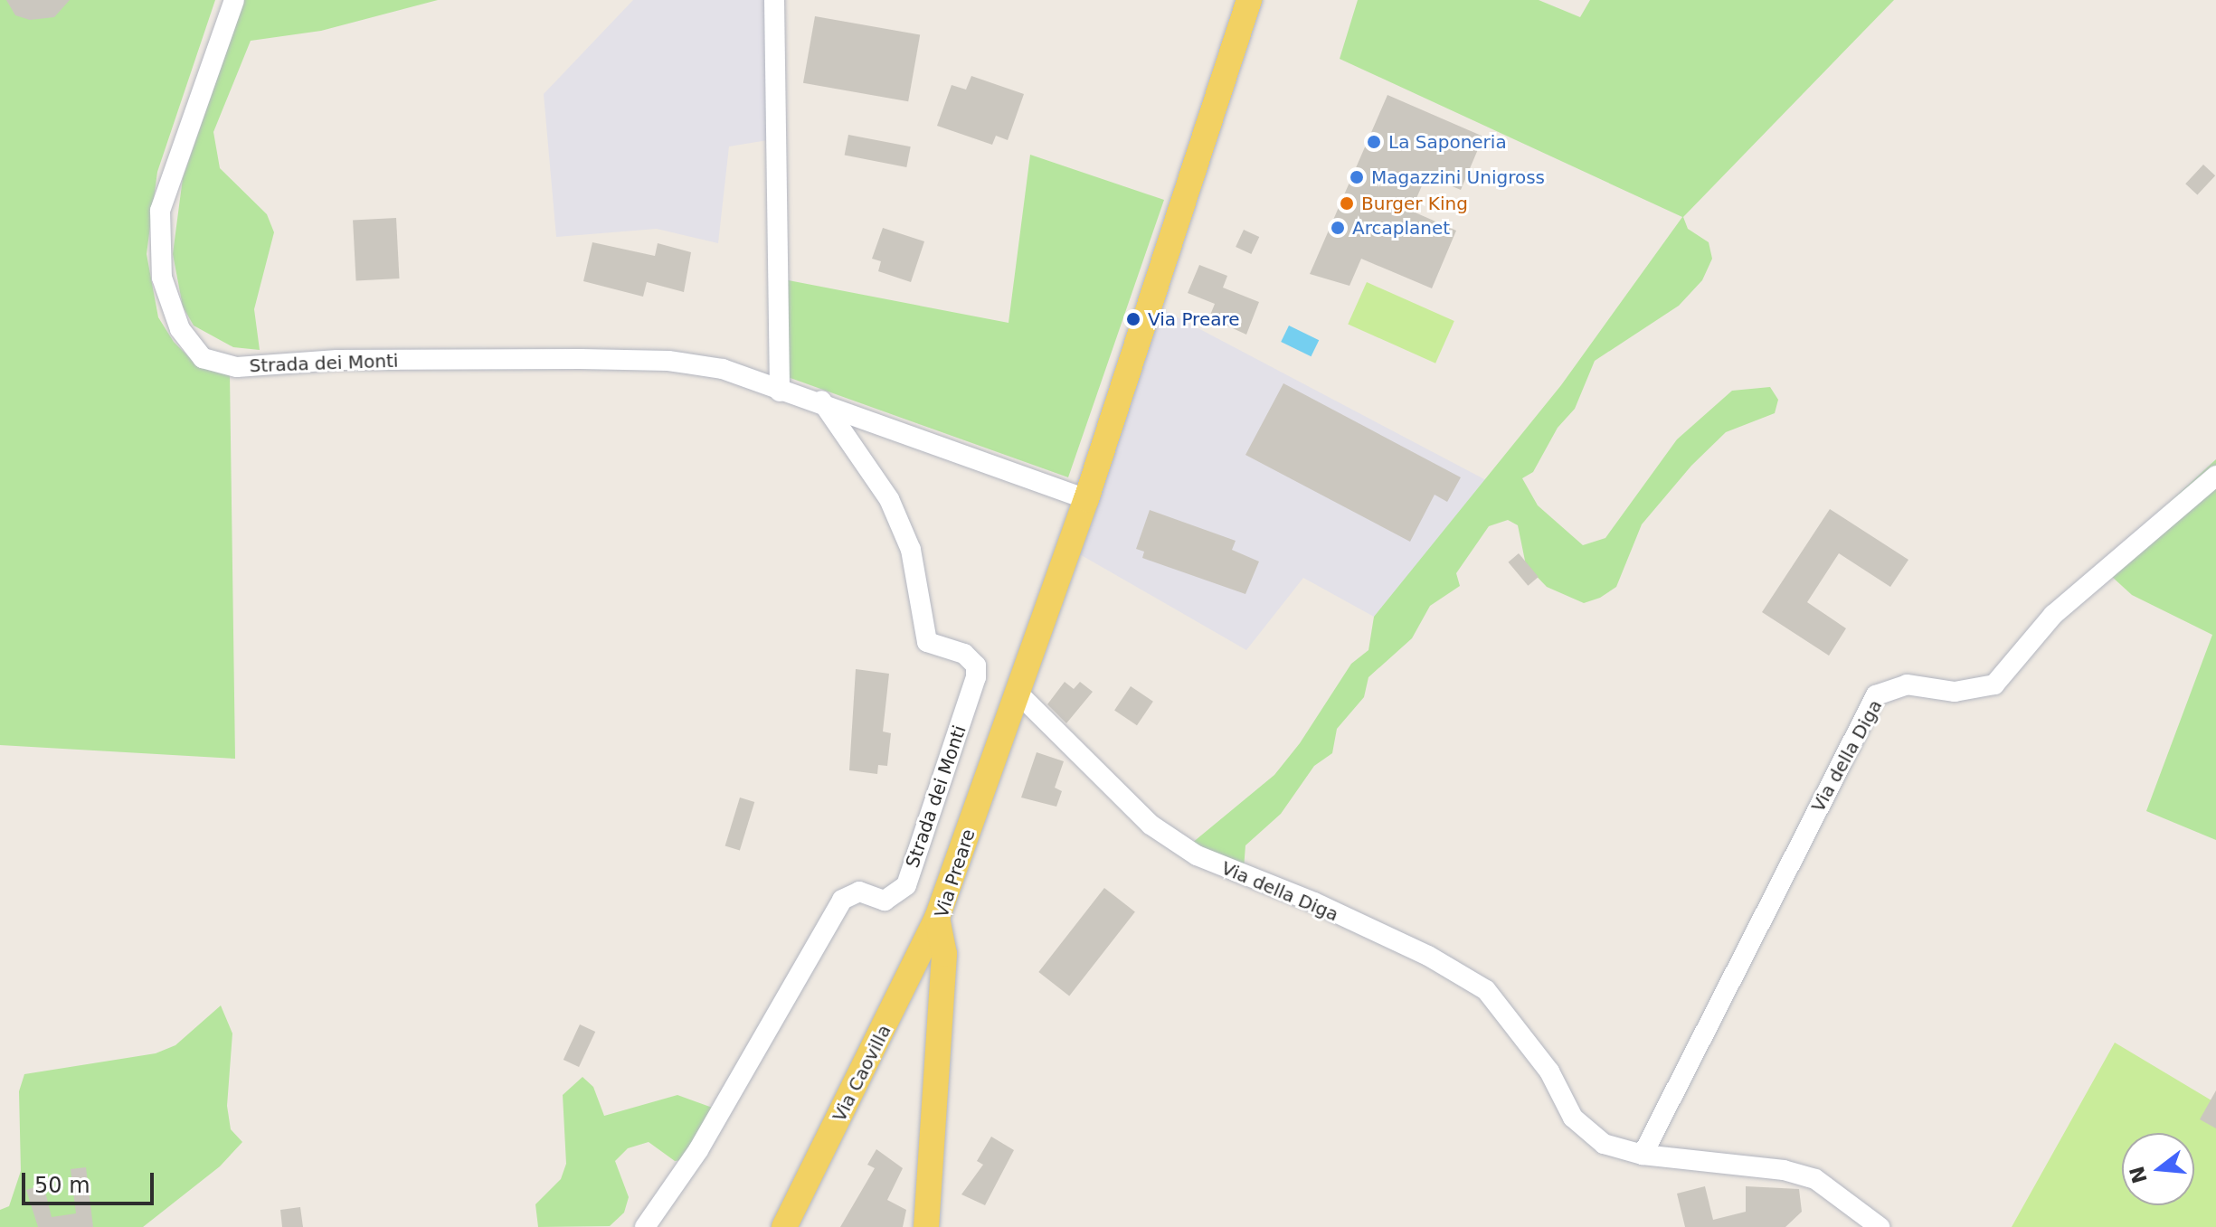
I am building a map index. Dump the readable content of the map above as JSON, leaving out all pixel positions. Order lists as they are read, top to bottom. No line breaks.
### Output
{"streets":{"main road":["Via Preare","Via Caovilla"],"street":["Strada dei Monti","Via della Diga"]},"crossings":[["Strada dei Monti","Via Preare"],["Via della Diga","Via Preare"],["Via Preare","Via Caovilla"]],"places":["La Saponeria","Magazzini Unigross","Burger King","Arcaplanet","Via Preare"],"scale_bar":"50 m","north":"left"}
